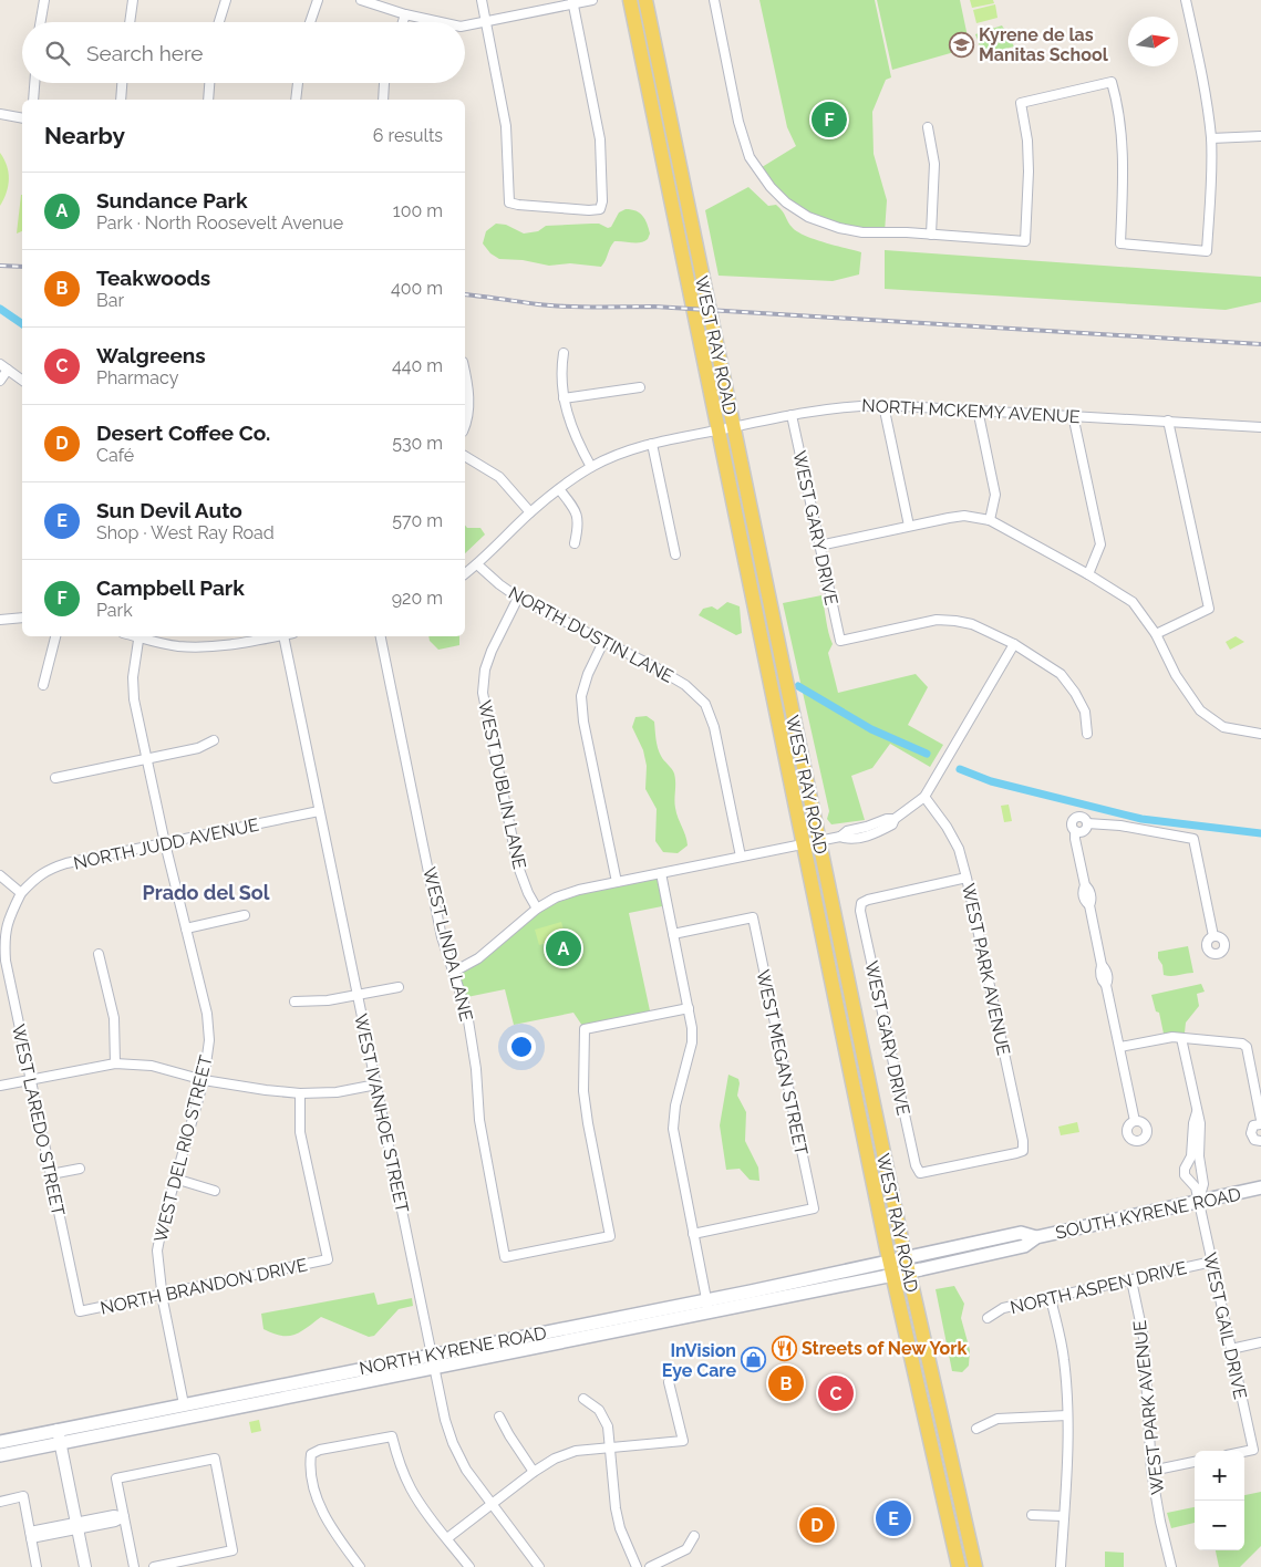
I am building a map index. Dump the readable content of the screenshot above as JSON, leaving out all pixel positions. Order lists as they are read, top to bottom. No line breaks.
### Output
{"streets":{"main road":["WEST RAY ROAD","SOUTH KYRENE ROAD","NORTH KYRENE ROAD"],"street":["NORTH MCKEMY AVENUE","WEST GARY DRIVE","NORTH DUSTIN LANE","WEST DUBLIN LANE","NORTH JUDD AVENUE","WEST LINDA LANE","WEST PARK AVENUE","WEST MEGAN STREET","WEST IVANHOE STREET","WEST LAREDO STREET","WEST DEL RIO STREET","NORTH BRANDON DRIVE","NORTH ASPEN DRIVE","WEST GAIL DRIVE"]},"crossings":[["WEST RAY ROAD","NORTH MCKEMY AVENUE"],["WEST RAY ROAD","SOUTH KYRENE ROAD"],["WEST RAY ROAD","NORTH KYRENE ROAD"],["NORTH MCKEMY AVENUE","WEST GARY DRIVE"],["NORTH MCKEMY AVENUE","NORTH DUSTIN LANE"],["WEST GARY DRIVE","WEST PARK AVENUE"],["NORTH DUSTIN LANE","WEST DUBLIN LANE"],["NORTH JUDD AVENUE","WEST IVANHOE STREET"],["NORTH JUDD AVENUE","WEST LAREDO STREET"],["NORTH JUDD AVENUE","WEST DEL RIO STREET"],["WEST PARK AVENUE","NORTH ASPEN DRIVE"],["WEST IVANHOE STREET","NORTH KYRENE ROAD"],["WEST LAREDO STREET","NORTH BRANDON DRIVE"],["WEST DEL RIO STREET","NORTH BRANDON DRIVE"],["WEST DEL RIO STREET","NORTH KYRENE ROAD"],["SOUTH KYRENE ROAD","WEST GAIL DRIVE"],["SOUTH KYRENE ROAD","NORTH KYRENE ROAD"],["NORTH ASPEN DRIVE","WEST GAIL DRIVE"]],"districts":["Prado del Sol"],"places":{"school or university":["Kyrene de las Manitas School"],"restaurant":["Streets of New York"],"shop":["InVision Eye Care"]},"north":"right","page":{"search":"Search here","pins":["F","A","B","C","E","D"],"heading":["Nearby","6 results"],"list":[{"mark":"A","name":"Sundance Park","note":"Park · North Roosevelt Avenue","value":"100 m"},{"mark":"B","name":"Teakwoods","note":"Bar","value":"400 m"},{"mark":"C","name":"Walgreens","note":"Pharmacy","value":"440 m"},{"mark":"D","name":"Desert Coffee Co.","note":"Café","value":"530 m"},{"mark":"E","name":"Sun Devil Auto","note":"Shop · West Ray Road","value":"570 m"},{"mark":"F","name":"Campbell Park","note":"Park","value":"920 m"}],"map_buttons":["+","−"]}}
